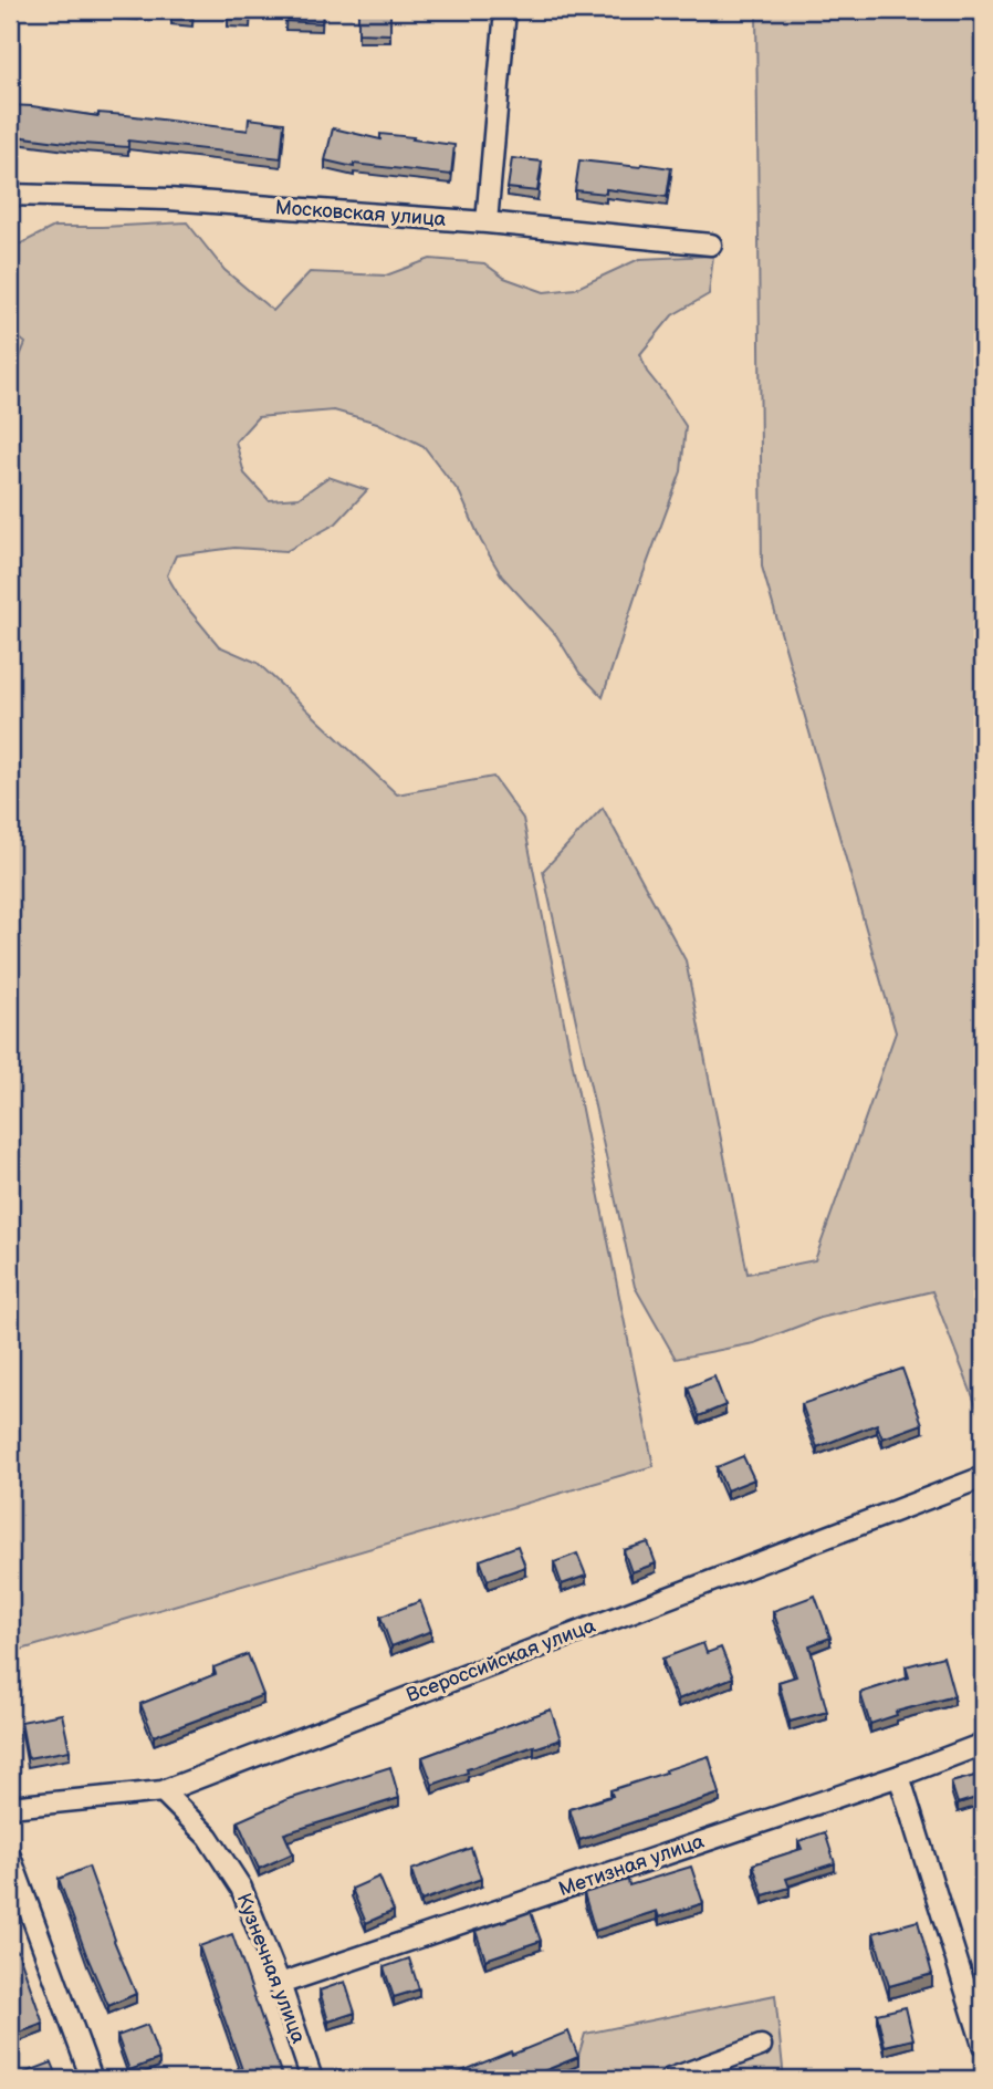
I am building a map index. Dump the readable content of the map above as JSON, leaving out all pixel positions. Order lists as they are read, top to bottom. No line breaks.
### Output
{"streets":{"street":["Московская улица","Всероссийская улица","Метизная улица","Кузнечная улица"]},"crossings":[["Всероссийская улица","Кузнечная улица"],["Метизная улица","Кузнечная улица"]]}
